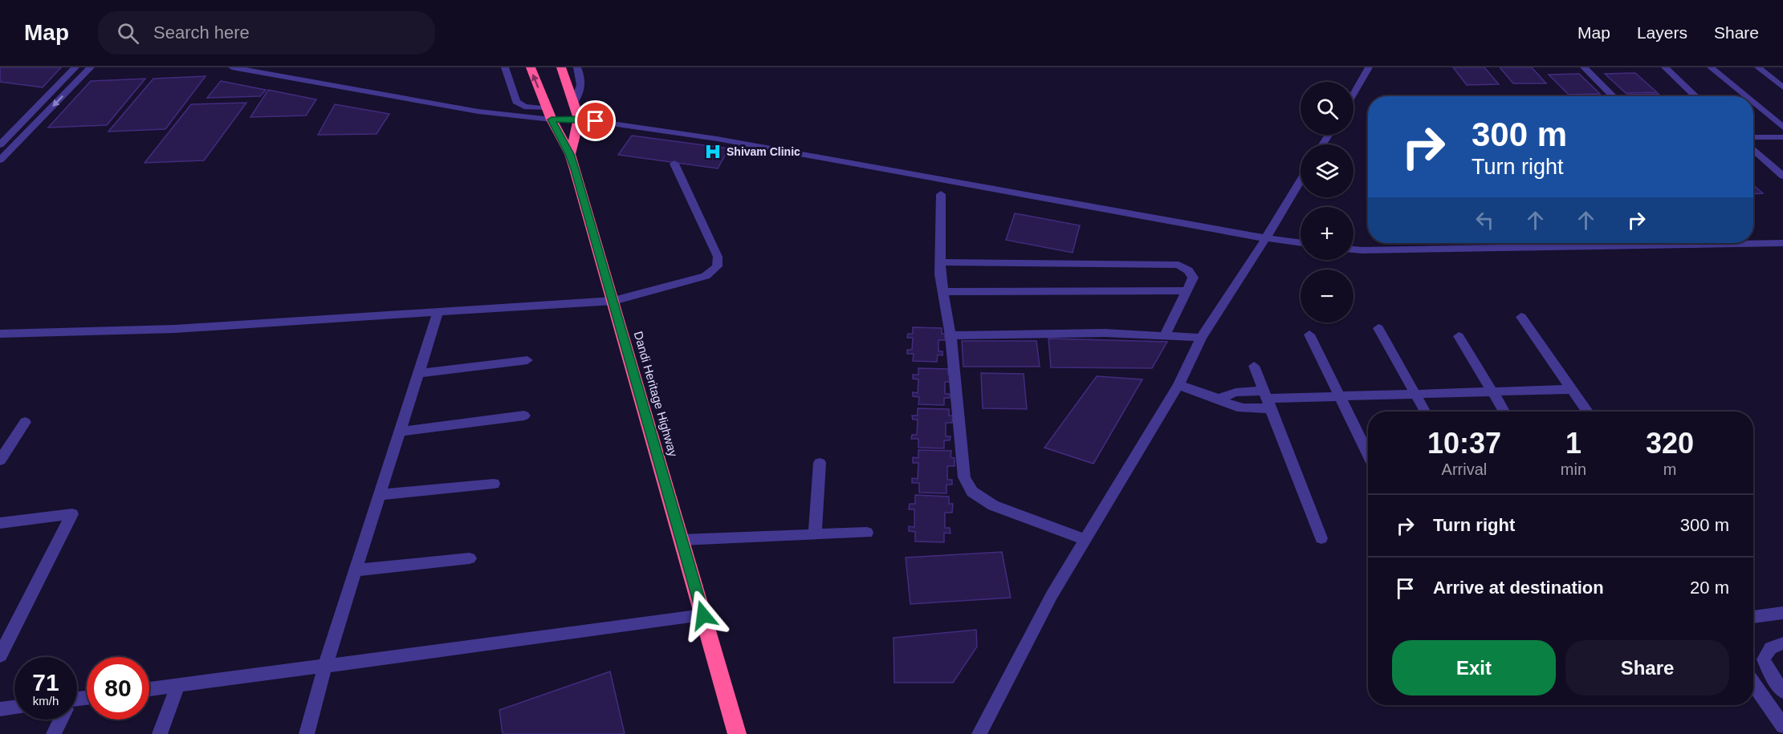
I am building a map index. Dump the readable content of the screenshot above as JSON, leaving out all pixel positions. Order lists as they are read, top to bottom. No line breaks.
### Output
{"streets":{"highway":["Dandi Heritage Highway"]},"places":{"hospital":["Shivam Clinic"]},"page":{"header":"Map","search":"Search here","nav":["Map","Layers","Share"],"map_buttons":["+","−"],"turn":["300 m","Turn right"],"eta":["10:37","Arrival","1","min","320","m"],"list":[{"name":"Turn right","value":"300 m"},{"name":"Arrive at destination","value":"20 m"}],"buttons":["Exit","Share"],"speed":"71 km/h","limit":"80"}}
